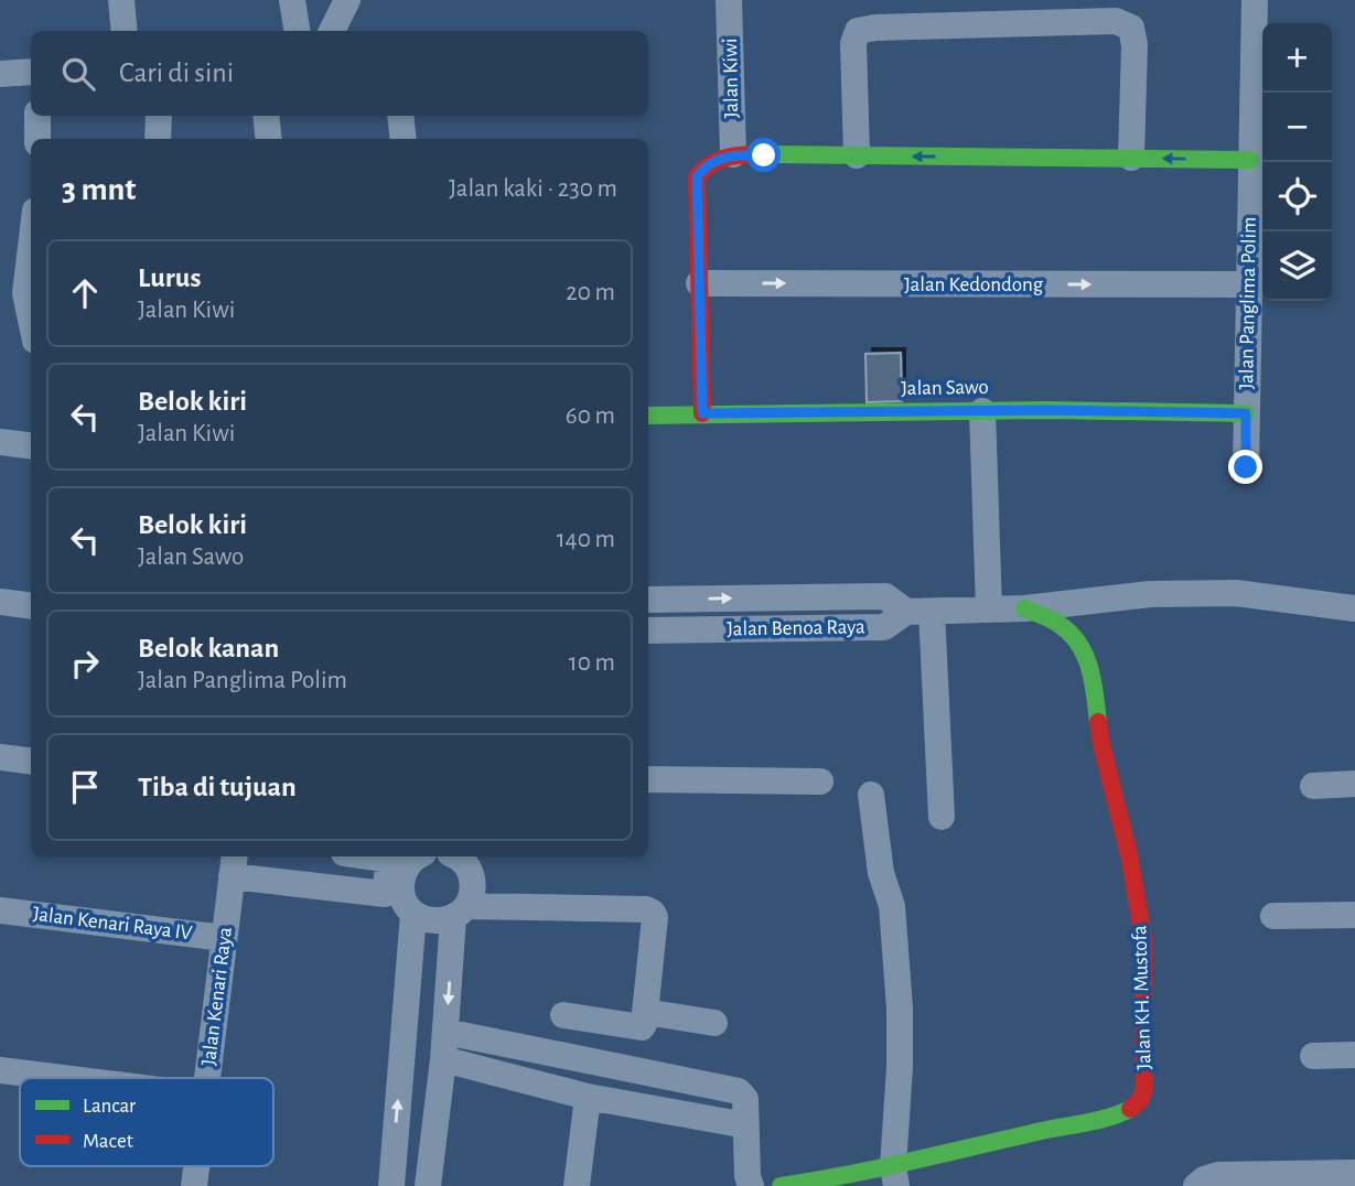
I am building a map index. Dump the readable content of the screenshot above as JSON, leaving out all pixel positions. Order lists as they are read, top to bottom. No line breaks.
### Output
{"streets":{"street":["Jalan Kiwi","Jalan Kedondong","Jalan Panglima Polim","Jalan Sawo","Jalan Benoa Raya","Jalan Kenari Raya IV","Jalan Kenari Raya","Jalan KH. Mustofa"]},"crossings":[["Jalan Kedondong","Jalan Panglima Polim"],["Jalan Panglima Polim","Jalan Sawo"],["Jalan Kenari Raya IV","Jalan Kenari Raya"]],"legend":["Lancar","Macet"],"page":{"map_buttons":["+","−"],"search":"Cari di sini","heading":["3 mnt","Jalan kaki · 230 m"],"list":[["Lurus","Jalan Kiwi","20 m"],["Belok kiri","Jalan Kiwi","60 m"],["Belok kiri","Jalan Sawo","140 m"],["Belok kanan","Jalan Panglima Polim","10 m"],"Tiba di tujuan"]}}
